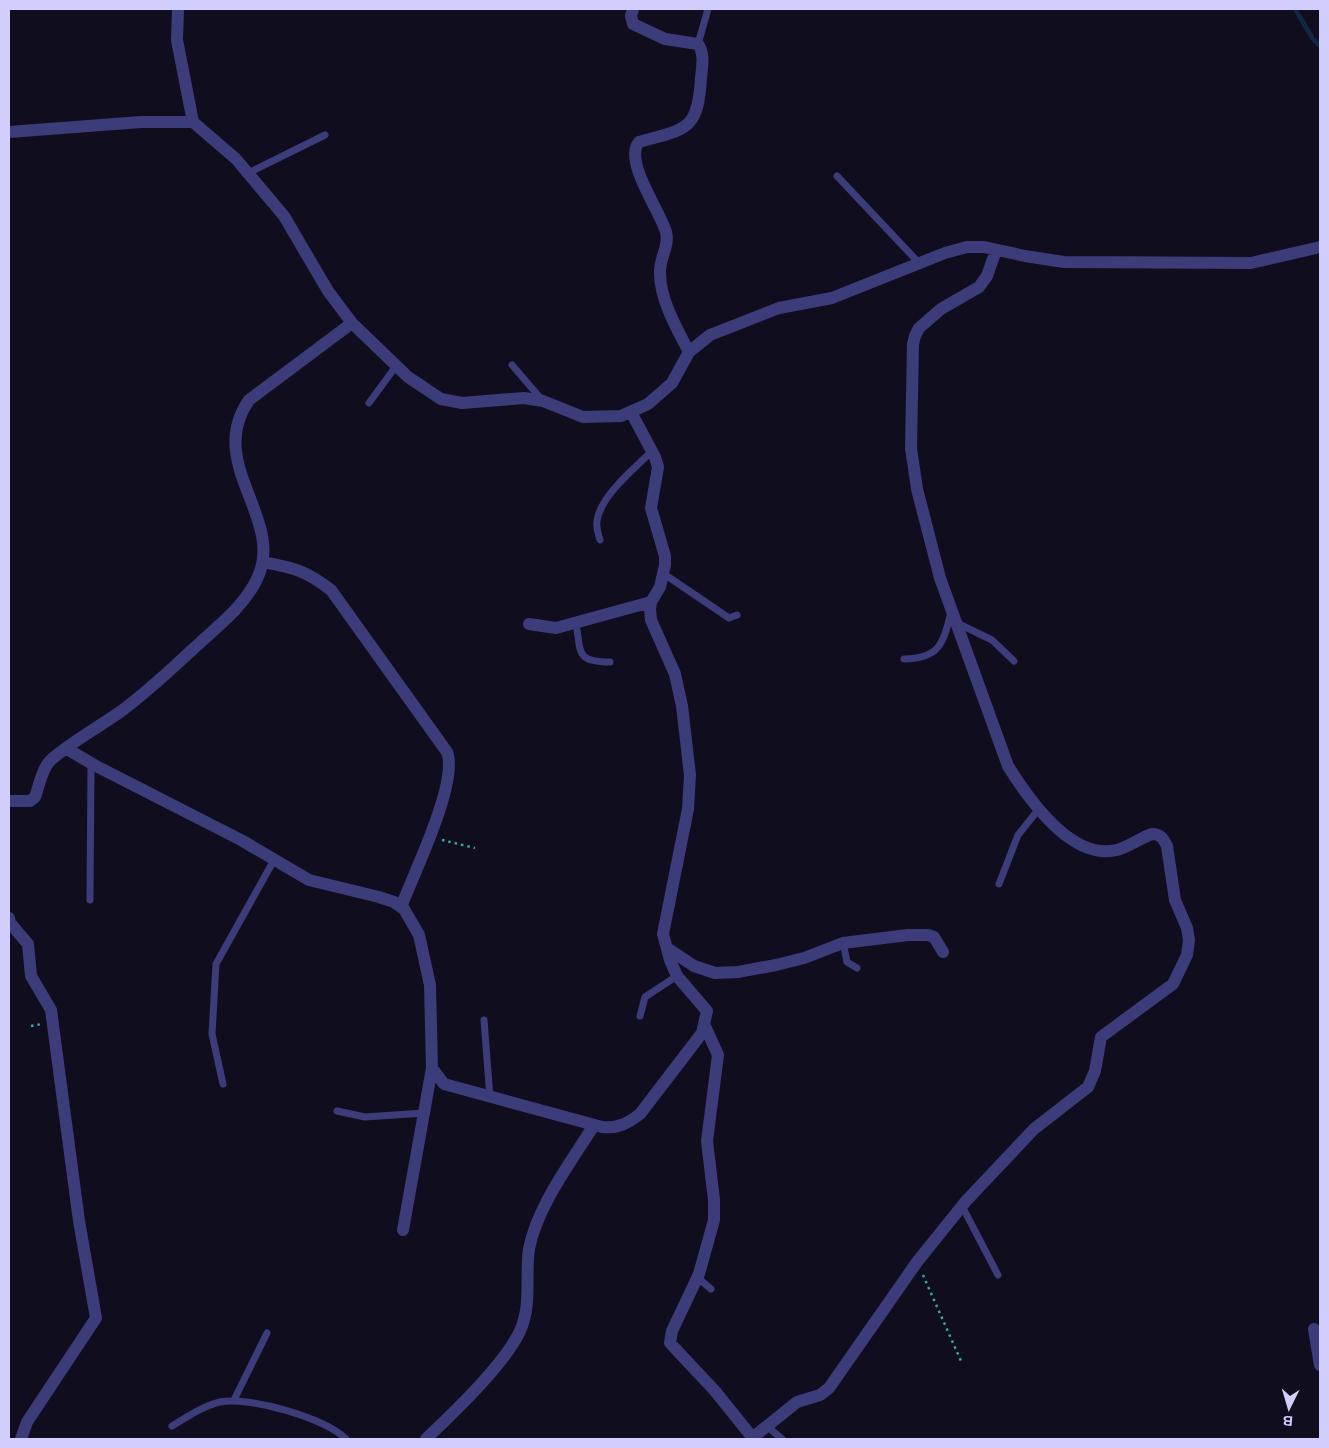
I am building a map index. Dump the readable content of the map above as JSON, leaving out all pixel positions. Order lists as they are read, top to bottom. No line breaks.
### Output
{"north":"bottom"}
